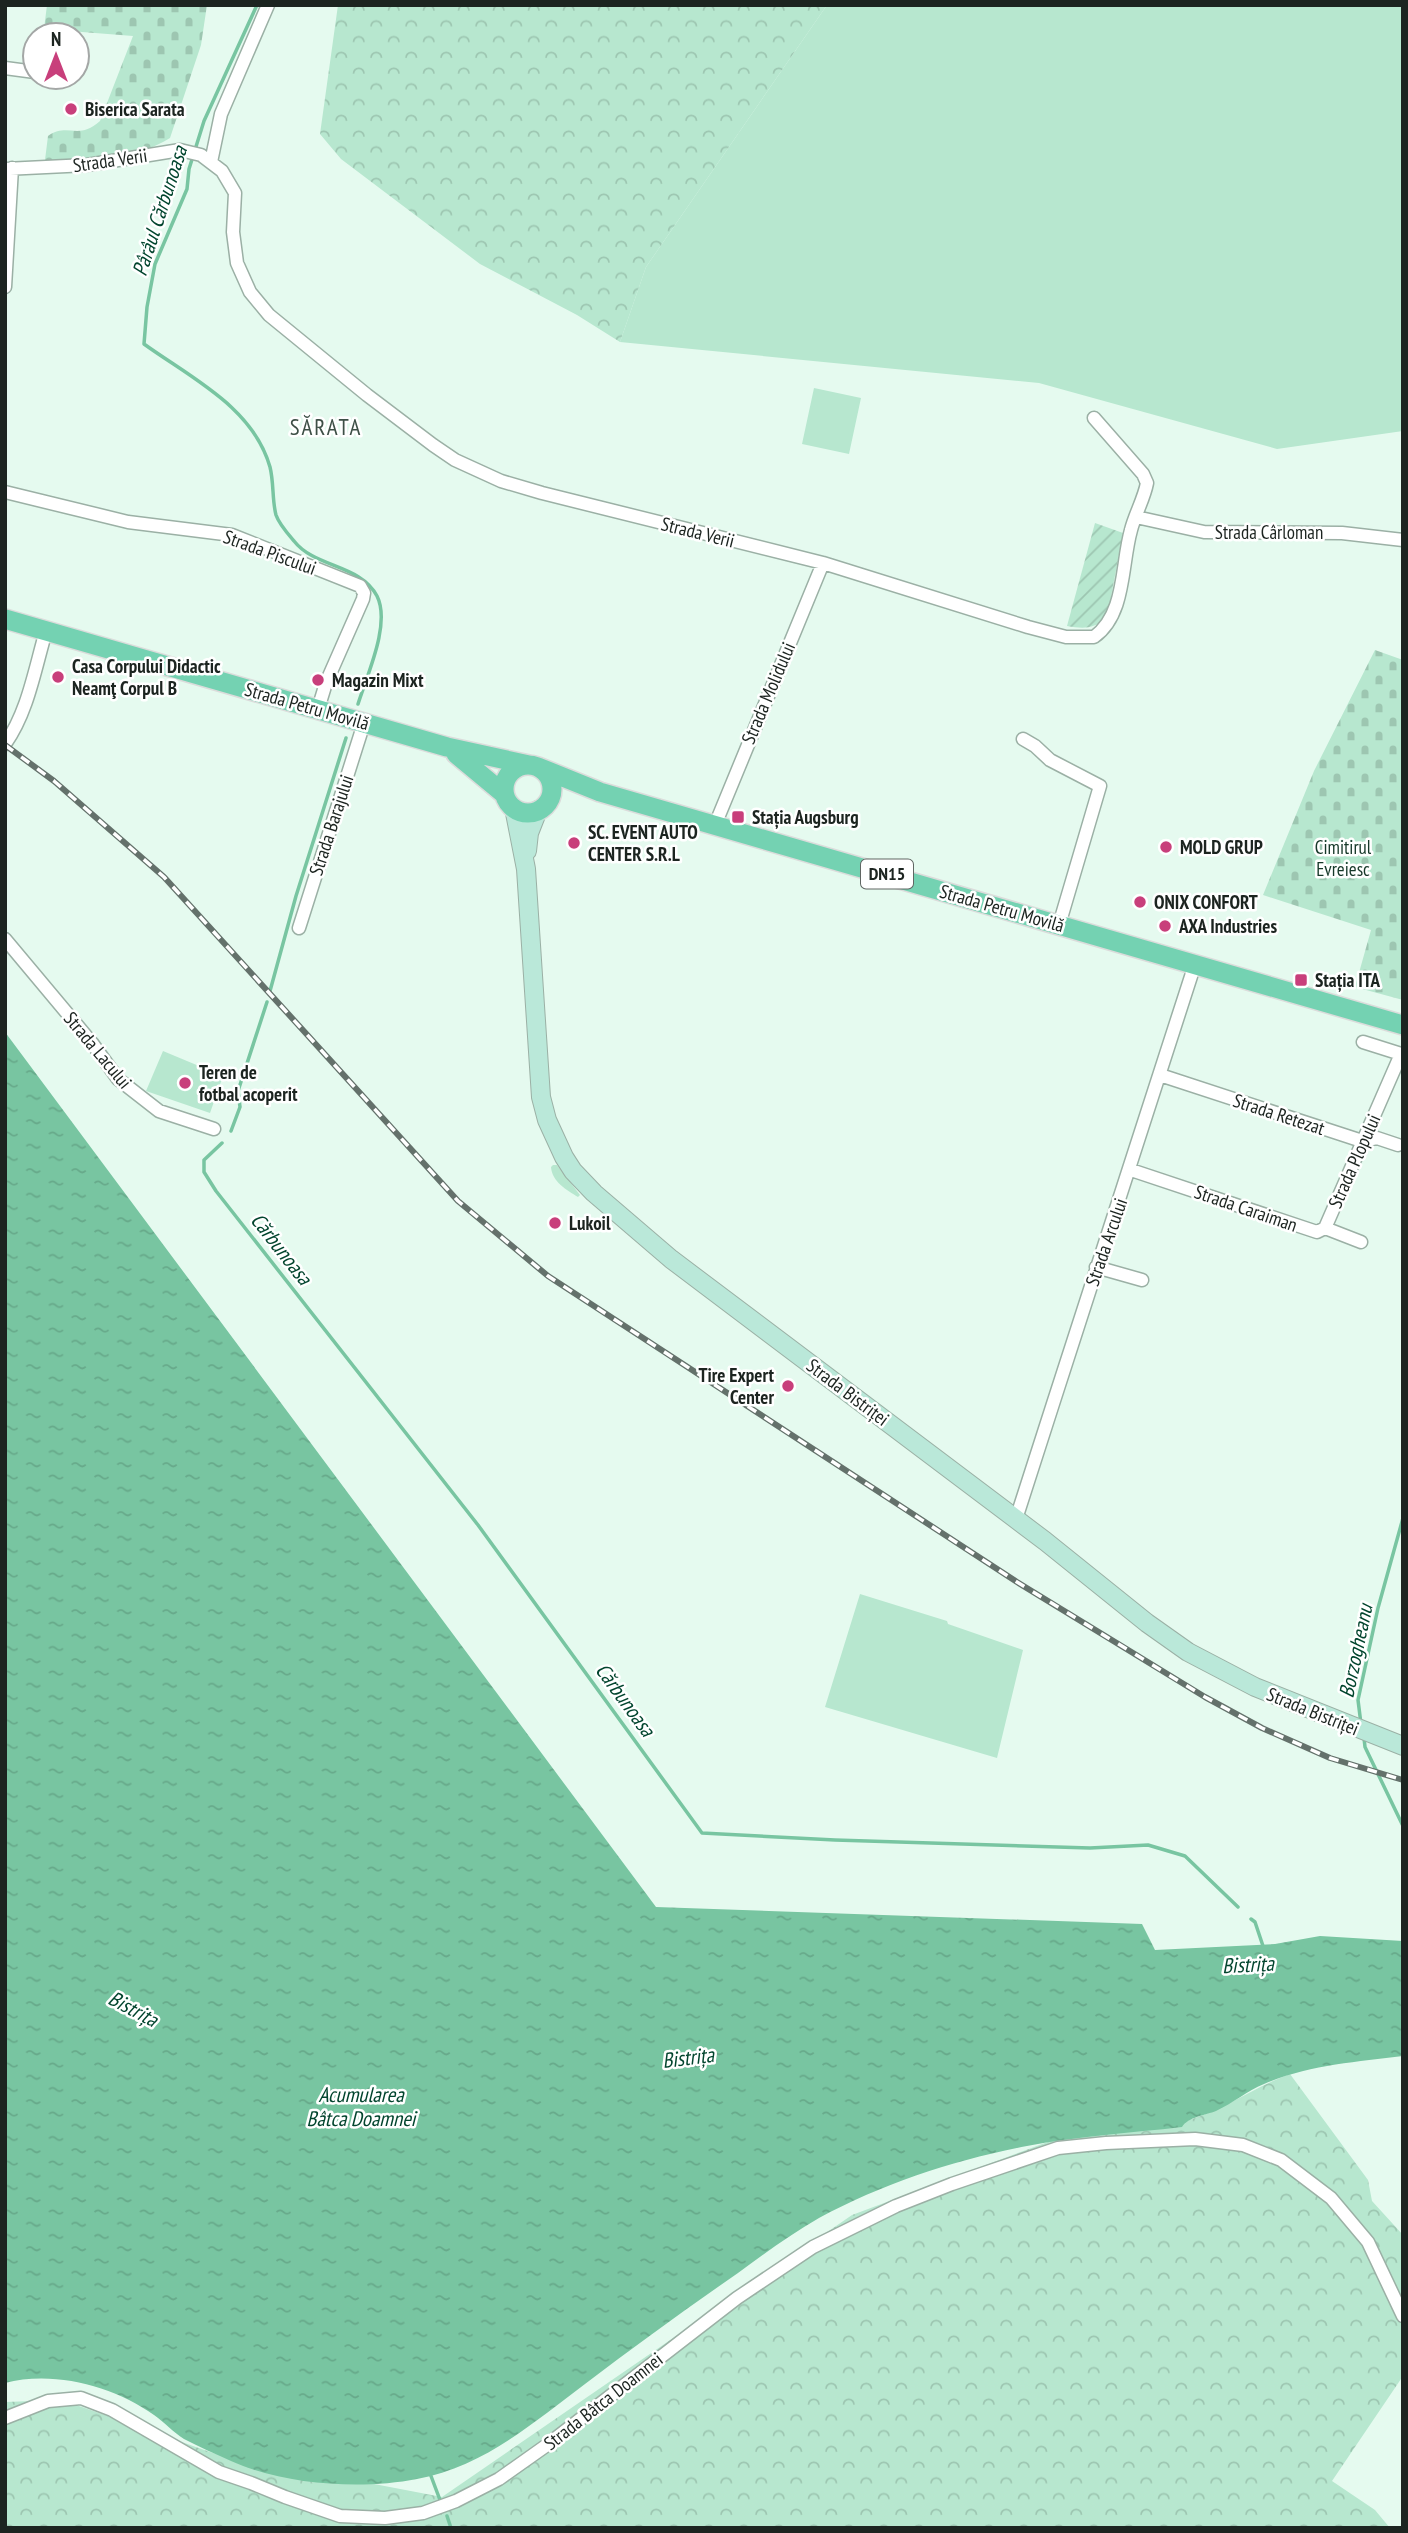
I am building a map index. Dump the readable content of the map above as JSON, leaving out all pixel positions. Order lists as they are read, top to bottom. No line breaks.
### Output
{"streets":{"main road":["Strada Petru Movilă","DN15","Strada Bistriței"],"street":["Strada Verii","Strada Cârloman","Strada Piscului","Strada Molidului","Strada Barajului","Strada Lacului","Strada Retezat","Strada Plopului","Strada Caraiman","Strada Arcului","Strada Bâtca Doamnei"]},"crossings":[["Strada Verii","Strada Cârloman"],["Strada Verii","Strada Molidului"],["Strada Piscului","Strada Petru Movilă"],["Strada Molidului","Strada Petru Movilă"],["Strada Petru Movilă","Strada Barajului"],["Strada Petru Movilă","DN15"],["Strada Petru Movilă","Strada Arcului"],["Strada Petru Movilă","Strada Bistriței"],["DN15","Strada Bistriței"],["Strada Retezat","Strada Plopului"],["Strada Retezat","Strada Arcului"],["Strada Plopului","Strada Caraiman"],["Strada Caraiman","Strada Arcului"],["Strada Arcului","Strada Bistriței"]],"districts":["SĂRATA"],"water":["Pârâul Cărbunoasa","Cărbunoasa","Borzogheanu","Bistrița","Acumularea Bâtca Doamnei"],"parks":["Cimitirul Evreiesc"],"places":{"other":["Biserica Sarata","Casa Corpului Didactic Neamţ Corpul B","Magazin Mixt","SC. EVENT AUTO CENTER S.R.L","MOLD GRUP","ONIX CONFORT","AXA Industries","Teren de fotbal acoperit","Lukoil","Tire Expert Center"],"transit":["Stația Augsburg","Stația ITA"]},"north":"top"}
